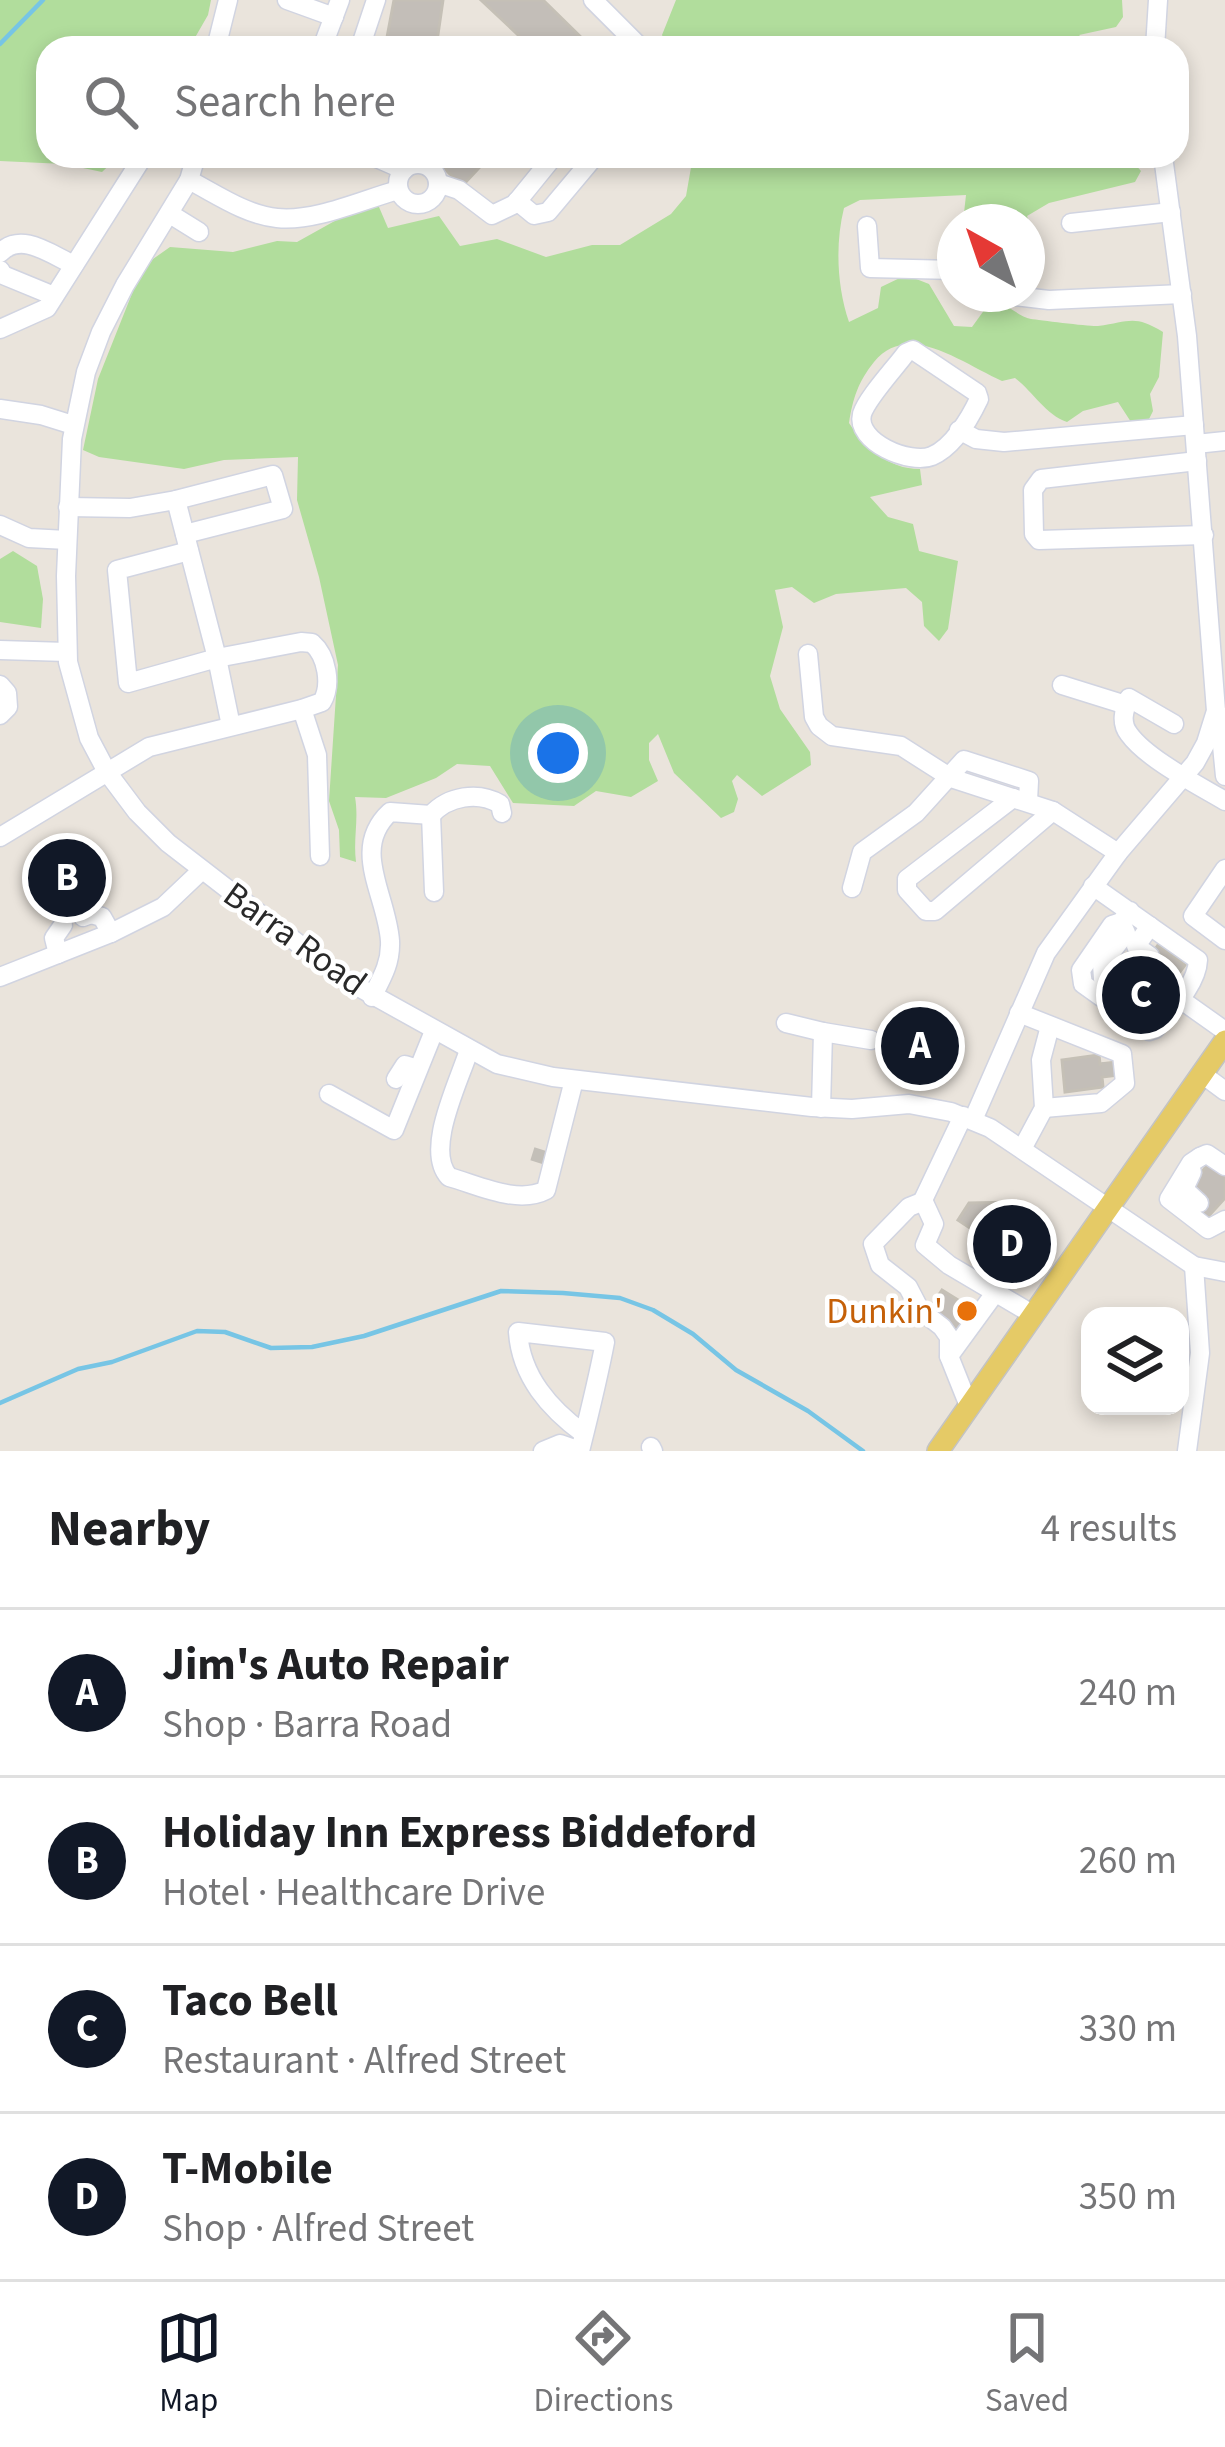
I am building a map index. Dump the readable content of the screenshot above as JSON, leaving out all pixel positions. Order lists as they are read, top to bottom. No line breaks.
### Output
{"streets":{"street":["Barra Road"]},"places":["Dunkin'"],"north":"top left","page":{"search":"Search here","pins":["B","C","A","D"],"heading":["Nearby","4 results"],"list":[{"mark":"A","name":"Jim's Auto Repair","note":"Shop · Barra Road","value":"240 m"},{"mark":"B","name":"Holiday Inn Express Biddeford","note":"Hotel · Healthcare Drive","value":"260 m"},{"mark":"C","name":"Taco Bell","note":"Restaurant · Alfred Street","value":"330 m"},{"mark":"D","name":"T-Mobile","note":"Shop · Alfred Street","value":"350 m"}],"nav":["Map","Directions","Saved"]}}
